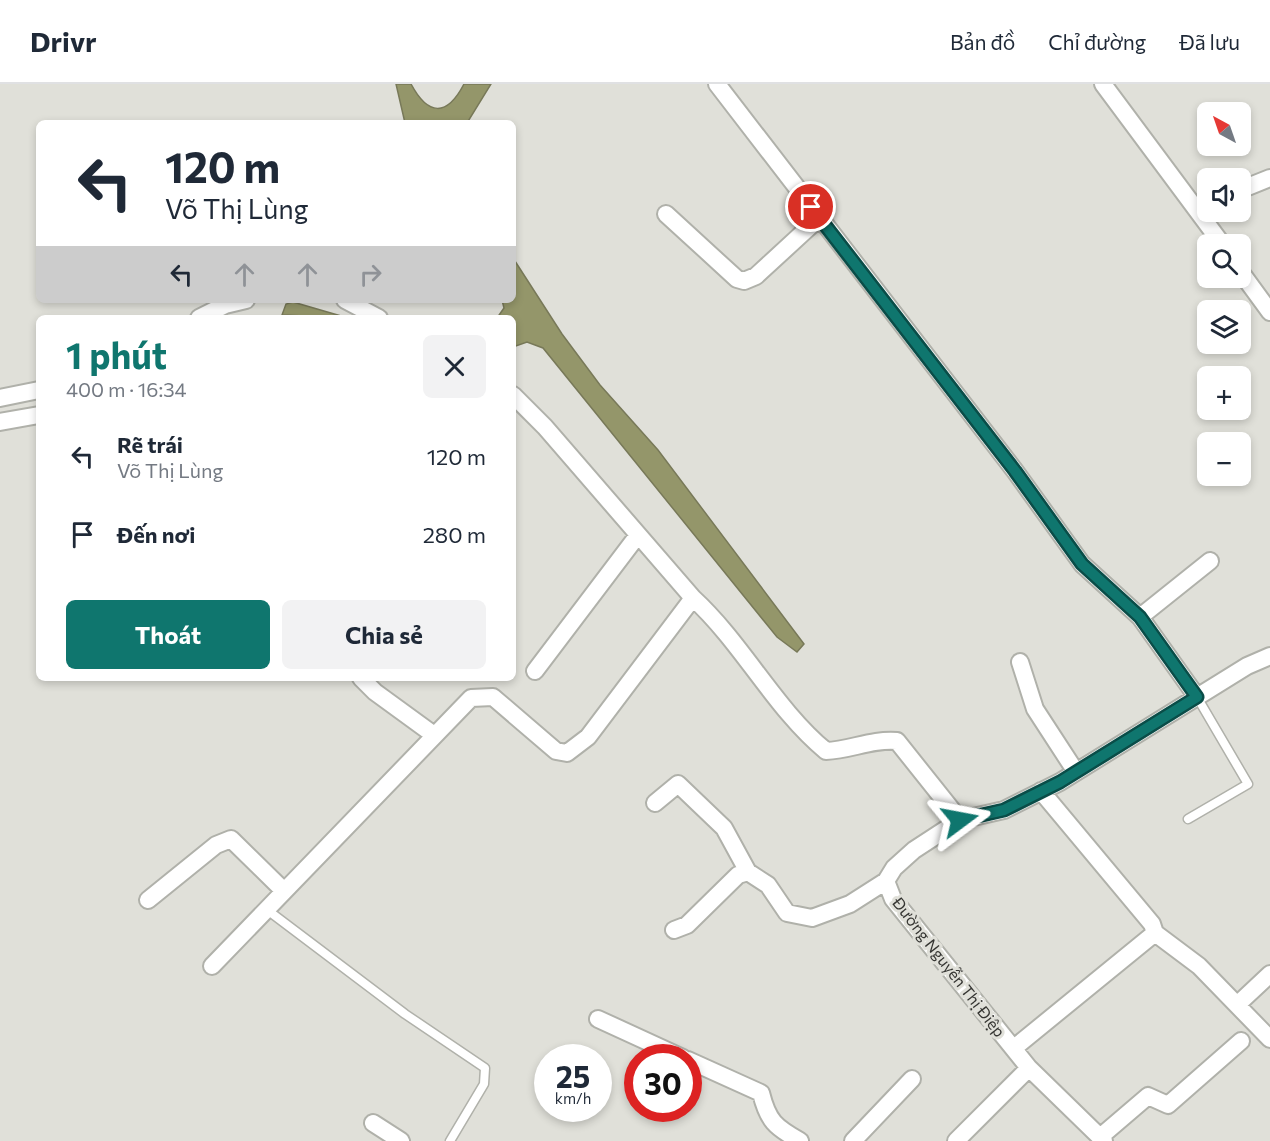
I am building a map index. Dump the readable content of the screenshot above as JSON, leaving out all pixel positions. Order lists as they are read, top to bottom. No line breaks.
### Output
{"streets":{"street":["Đường Nguyễn Thị Điệp"]},"north":"top left","page":{"header":"Drivr","nav":["Bản đồ","Chỉ đường","Đã lưu"],"map_buttons":["+","−"],"turn":["120 m","Võ Thị Lùng"],"heading":["1 phút","400 m · 16:34"],"list":[{"name":"Rẽ trái","note":"Võ Thị Lùng","value":"120 m"},{"name":"Đến nơi","value":"280 m"}],"buttons":["Thoát","Chia sẻ"],"speed":"25 km/h","limit":"30"}}
